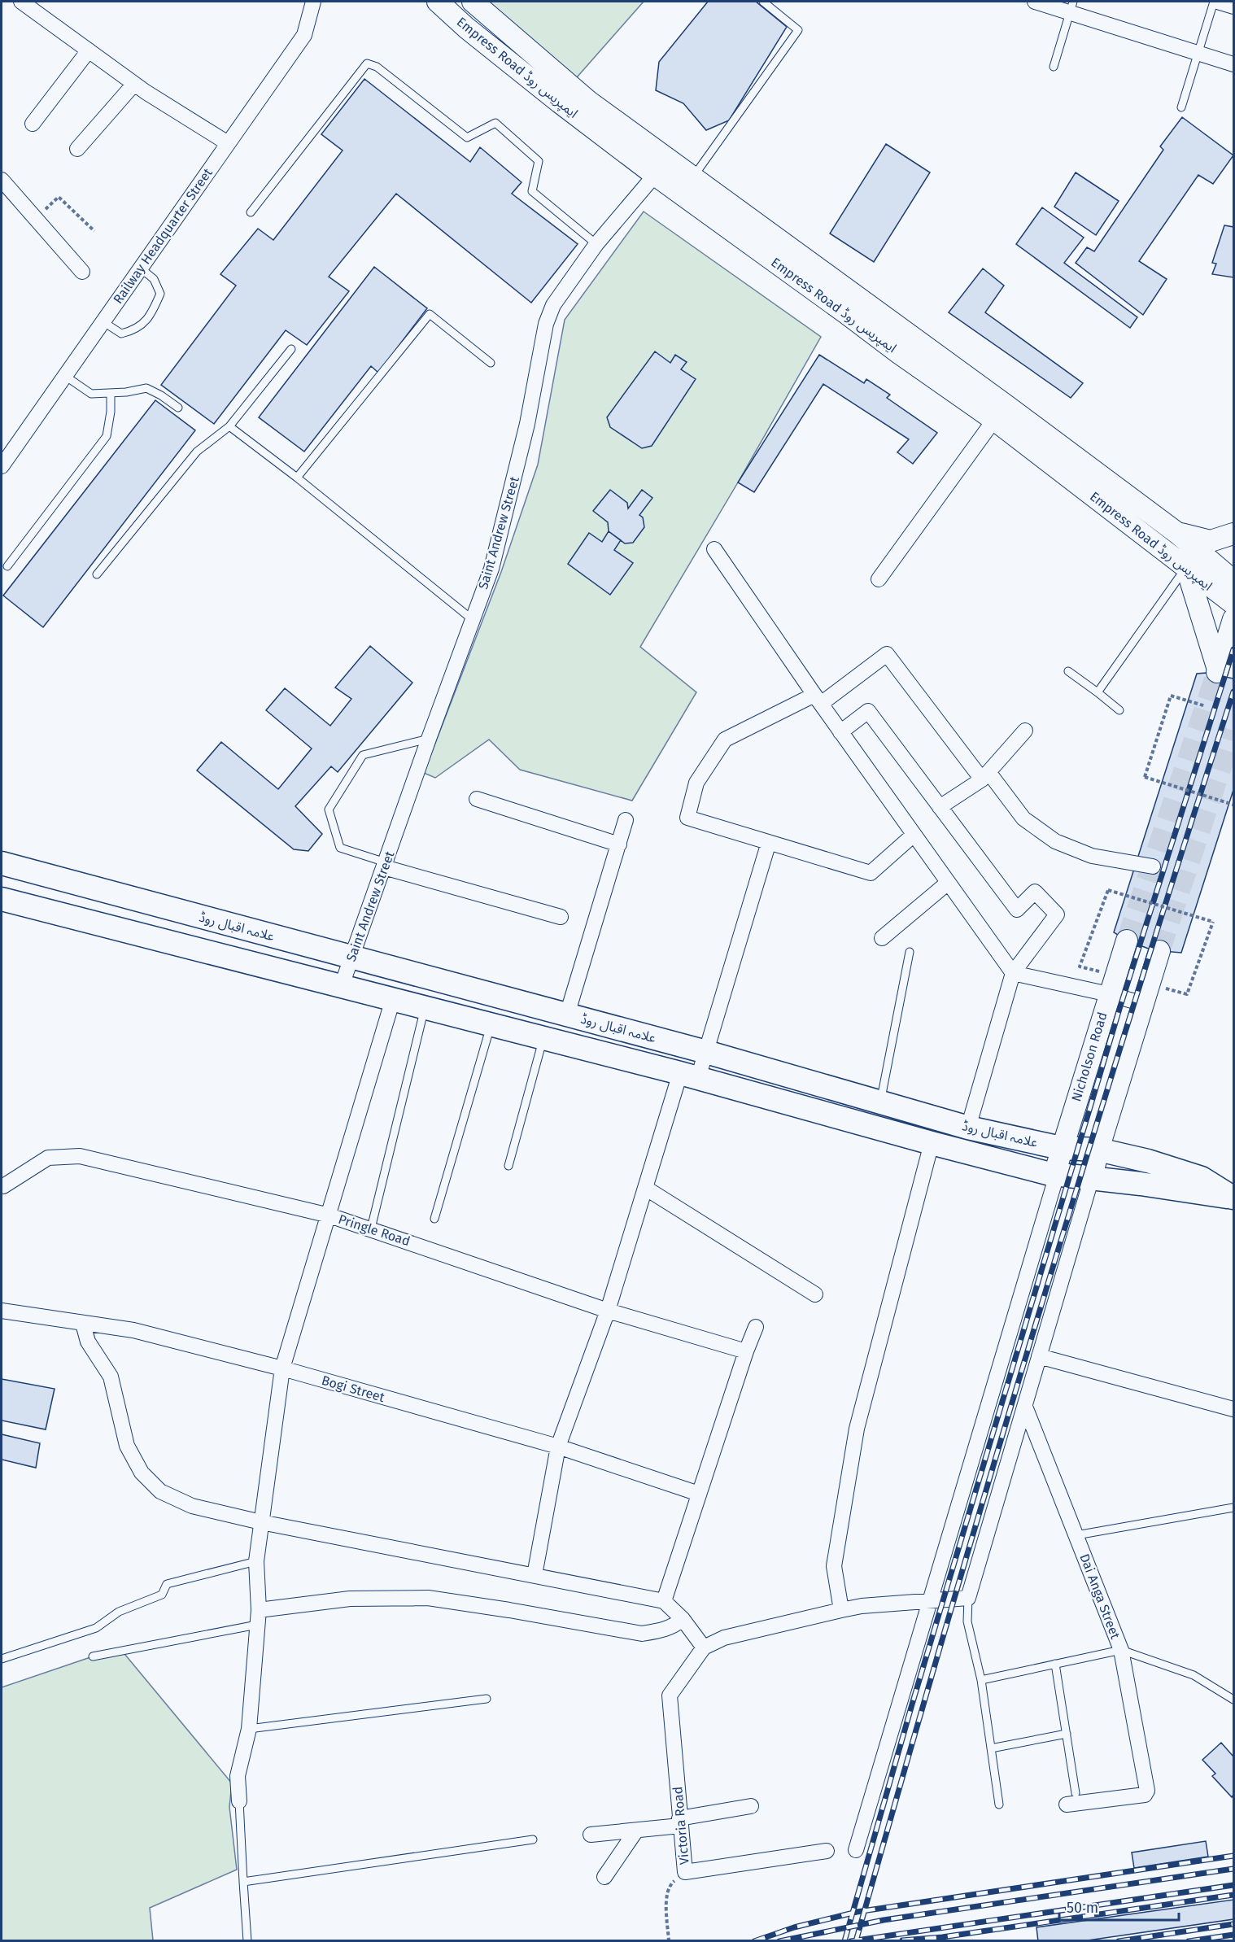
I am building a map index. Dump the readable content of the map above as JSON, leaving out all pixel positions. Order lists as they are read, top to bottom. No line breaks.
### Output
{"streets":{"main road":["Empress Road ایمپریس روڈ","علامہ اقبال روڈ","Nicholson Road"],"street":["Railway Headquarter Street","Saint Andrew Street","Pringle Road","Bogi Street","Dai Anga Street","Victoria Road"]},"crossings":[["Empress Road ایمپریس روڈ","Saint Andrew Street"],["Saint Andrew Street","علامہ اقبال روڈ"],["علامہ اقبال روڈ","Nicholson Road"]],"scale_bar":"50 m"}
